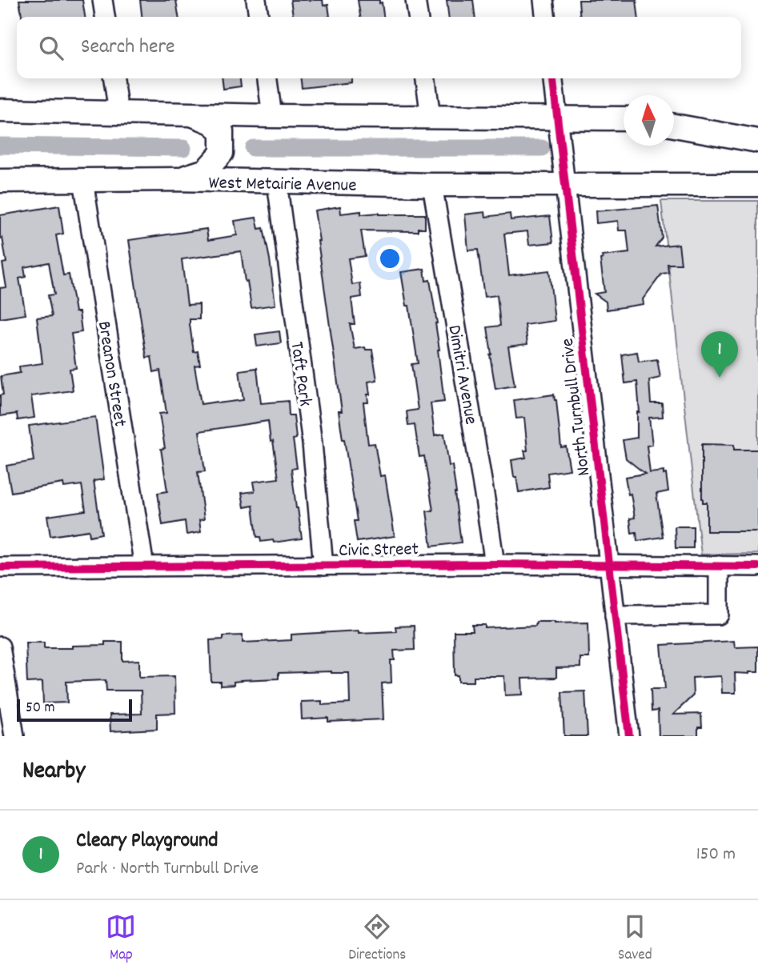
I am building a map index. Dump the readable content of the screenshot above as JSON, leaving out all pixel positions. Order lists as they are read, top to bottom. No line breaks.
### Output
{"streets":{"main road":["West Metairie Avenue"],"street":["Breanon Street","Taft Park","Dimitri Avenue","North Turnbull Drive","Civic Street"]},"crossings":[["West Metairie Avenue","Breanon Street"],["West Metairie Avenue","Taft Park"],["West Metairie Avenue","Dimitri Avenue"],["West Metairie Avenue","North Turnbull Drive"],["Breanon Street","Civic Street"],["Taft Park","Civic Street"],["Dimitri Avenue","Civic Street"],["North Turnbull Drive","Civic Street"]],"scale_bar":"50 m","north":"top","page":{"search":"Search here","pins":"1","scale":"50 m","heading":"Nearby","list":[{"mark":"1","name":"Cleary Playground","note":"Park · North Turnbull Drive","value":"150 m"}],"nav":["Map","Directions","Saved"]}}
